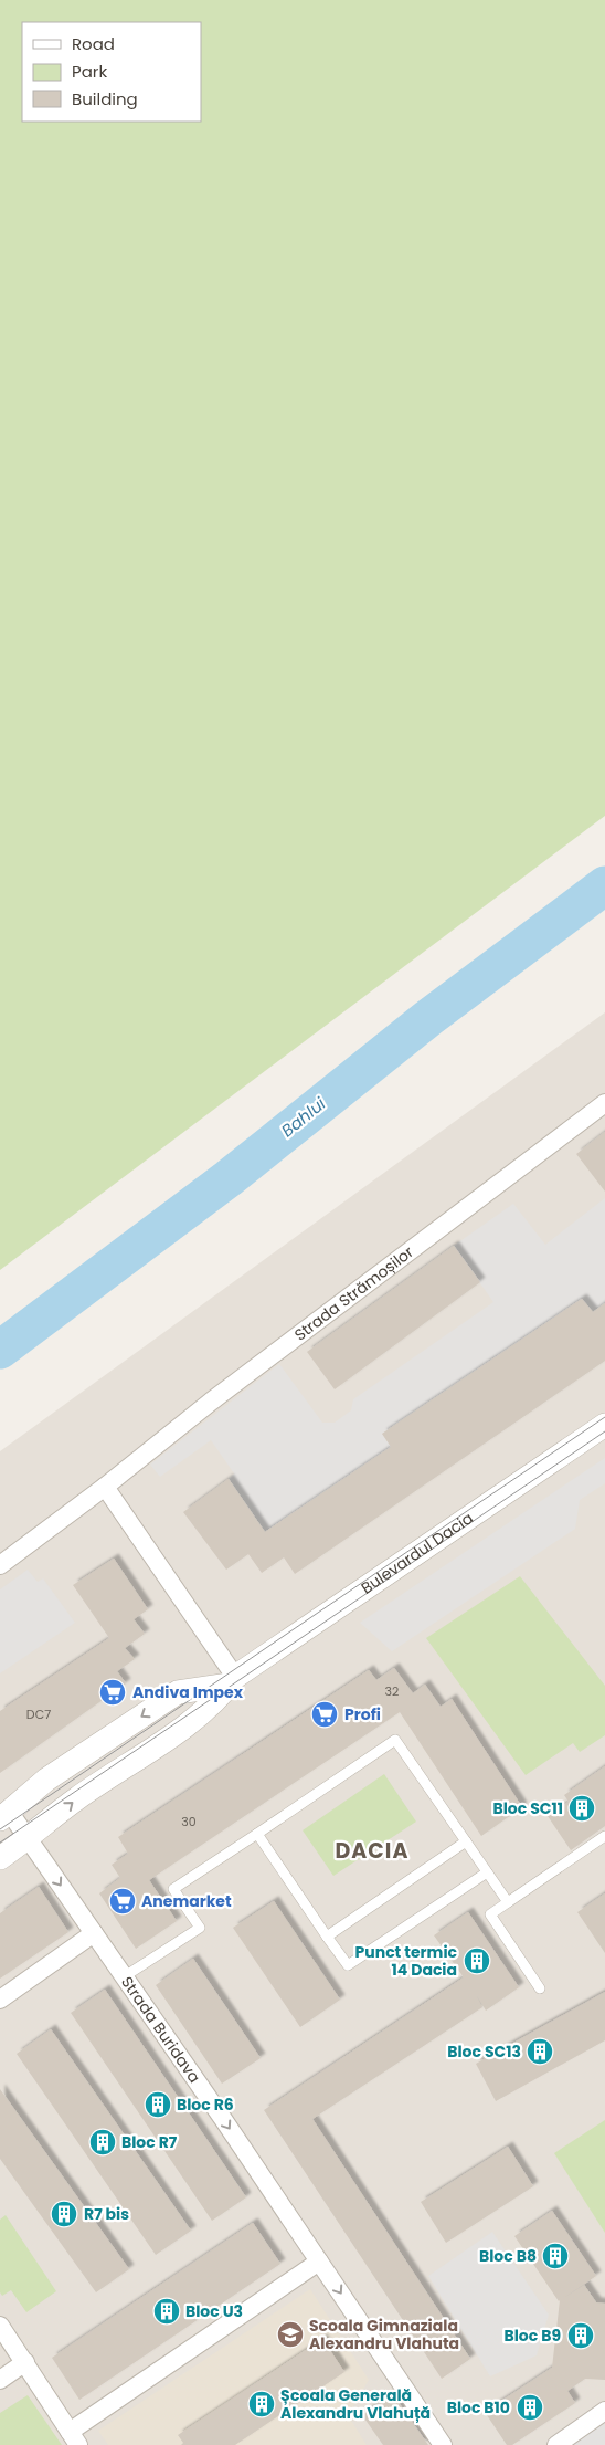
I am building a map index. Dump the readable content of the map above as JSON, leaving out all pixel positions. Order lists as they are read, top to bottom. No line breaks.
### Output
{"streets":{"street":["Strada Strămoșilor","Bulevardul Dacia","Strada Buridava"]},"crossings":[["Bulevardul Dacia","Strada Buridava"]],"one_way":["Strada Buridava"],"districts":["DACIA"],"water":["Bahlui"],"places":{"supermarket":["Andiva Impex","Profi","Anemarket"],"building":["Bloc SC11","Punct termic 14 Dacia","Bloc SC13","Bloc R6","Bloc R7","R7 bis","Bloc B8","Bloc U3","Bloc B9","Școala Generală Alexandru Vlahuță","Bloc B10"],"school or university":["Scoala Gimnaziala Alexandru Vlahuta"]},"house_numbers":["32","DC7","30"],"legend":["Road","Park","Building"]}
